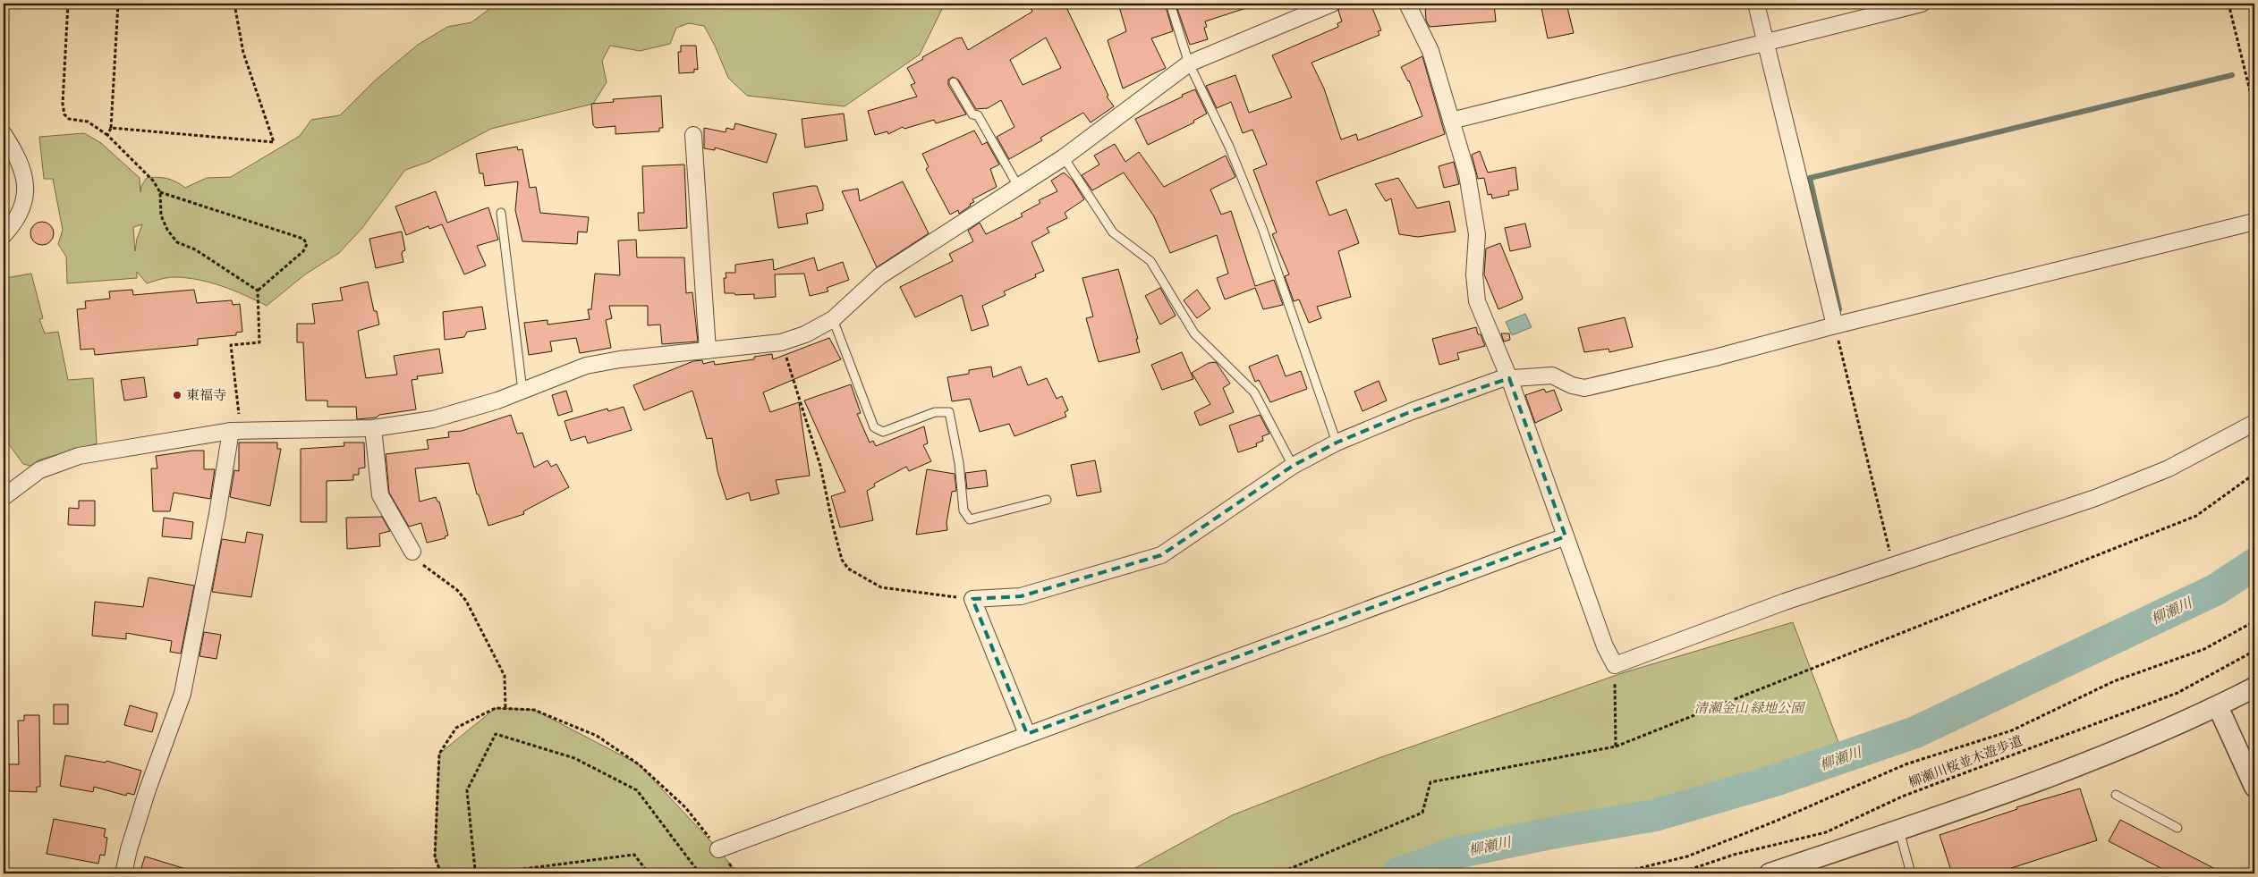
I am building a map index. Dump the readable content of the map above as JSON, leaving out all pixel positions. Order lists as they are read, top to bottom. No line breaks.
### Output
{"streets":{"path":["柳瀬川桜並木遊歩道"]},"water":["柳瀬川"],"parks":["清瀬金山 緑地公園"],"places":["東福寺"]}
